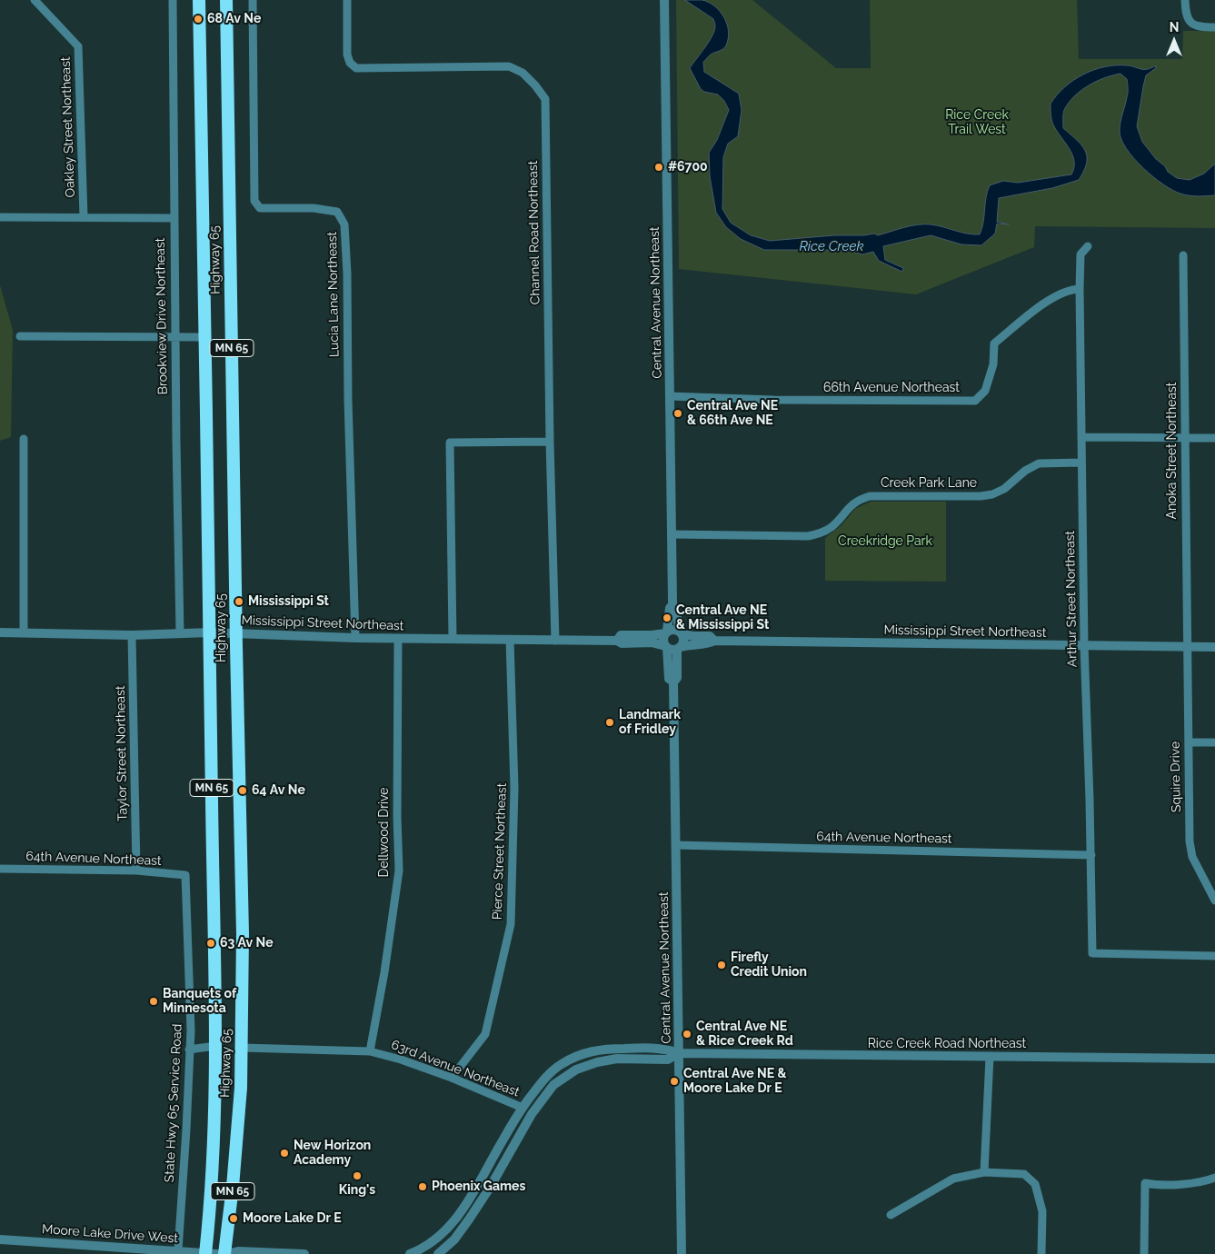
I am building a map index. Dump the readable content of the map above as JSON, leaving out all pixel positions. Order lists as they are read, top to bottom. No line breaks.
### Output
{"streets":{"highway":["Highway 65","MN 65"],"street":["Oakley Street Northeast","Channel Road Northeast","Lucia Lane Northeast","Central Avenue Northeast","Brookview Drive Northeast","66th Avenue Northeast","Anoka Street Northeast","Creek Park Lane","Arthur Street Northeast","Mississippi Street Northeast","Taylor Street Northeast","Squire Drive","Dellwood Drive","64th Avenue Northeast","Pierce Street Northeast","Rice Creek Road Northeast","63rd Avenue Northeast","State Hwy 65 Service Road","Moore Lake Drive West"]},"crossings":[["Channel Road Northeast","Mississippi Street Northeast"],["Highway 65","Mississippi Street Northeast"],["Highway 65","63rd Avenue Northeast"],["Highway 65","Moore Lake Drive West"],["Lucia Lane Northeast","Mississippi Street Northeast"],["Central Avenue Northeast","66th Avenue Northeast"],["Central Avenue Northeast","Creek Park Lane"],["Central Avenue Northeast","Mississippi Street Northeast"],["Central Avenue Northeast","64th Avenue Northeast"],["Central Avenue Northeast","Rice Creek Road Northeast"],["Brookview Drive Northeast","Mississippi Street Northeast"],["66th Avenue Northeast","Arthur Street Northeast"],["Anoka Street Northeast","Mississippi Street Northeast"],["Anoka Street Northeast","Squire Drive"],["Creek Park Lane","Arthur Street Northeast"],["Arthur Street Northeast","Mississippi Street Northeast"],["Arthur Street Northeast","64th Avenue Northeast"],["Mississippi Street Northeast","Taylor Street Northeast"],["Mississippi Street Northeast","Squire Drive"],["Mississippi Street Northeast","Dellwood Drive"],["Mississippi Street Northeast","Pierce Street Northeast"],["Taylor Street Northeast","64th Avenue Northeast"],["Dellwood Drive","63rd Avenue Northeast"],["64th Avenue Northeast","State Hwy 65 Service Road"],["Pierce Street Northeast","63rd Avenue Northeast"],["Rice Creek Road Northeast","63rd Avenue Northeast"],["State Hwy 65 Service Road","Moore Lake Drive West"]],"water":["Rice Creek"],"parks":["Rice Creek Trail West","Creekridge Park"],"places":["68 Av Ne","#6700","Central Ave NE & 66th Ave NE","Mississippi St","Central Ave NE & Mississippi St","Landmark of Fridley","64 Av Ne","63 Av Ne","Firefly Credit Union","Banquets of Minnesota","Central Ave NE & Rice Creek Rd","Central Ave NE & Moore Lake Dr E","New Horizon Academy","King's","Phoenix Games","Moore Lake Dr E"],"north":"top"}
